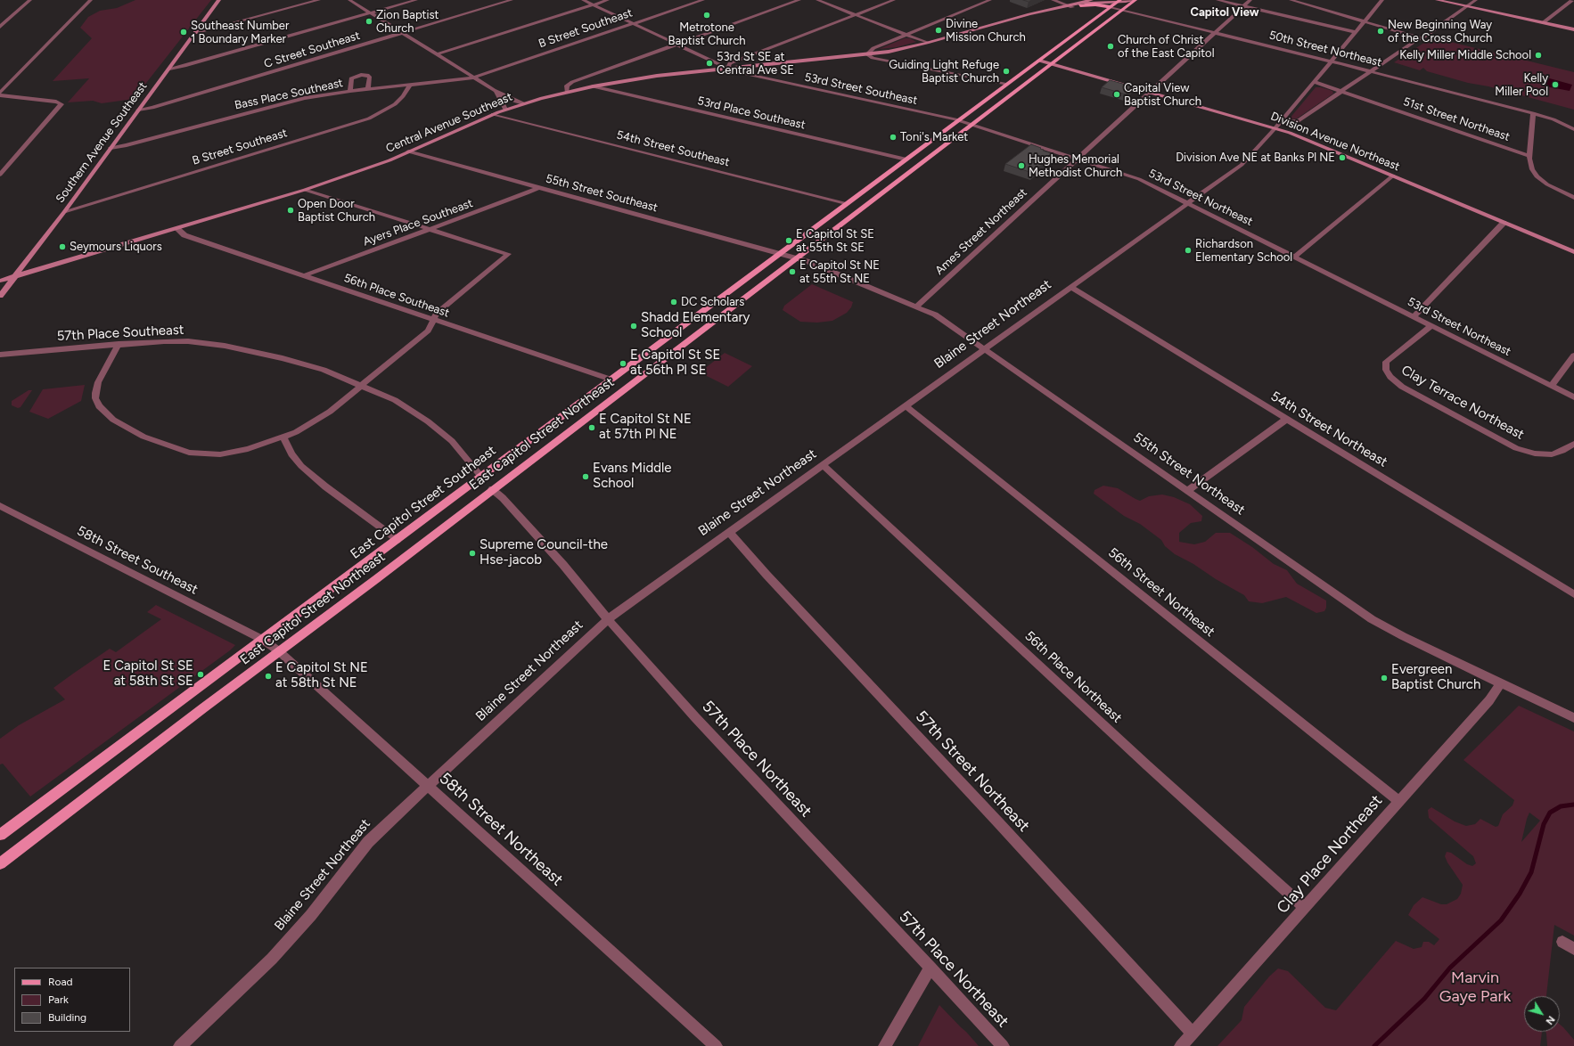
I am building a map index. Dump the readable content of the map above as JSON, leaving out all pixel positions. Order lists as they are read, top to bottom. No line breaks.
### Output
{"streets":{"main road":["Central Avenue Southeast","Division Avenue Northeast","Southern Avenue Southeast","East Capitol Street Northeast","East Capitol Street Southeast"],"street":["B Street Southeast","50th Street Northeast","C Street Southeast","53rd Street Southeast","Bass Place Southeast","53rd Place Southeast","51st Street Northeast","54th Street Southeast","55th Street Southeast","53rd Street Northeast","Ayers Place Southeast","Ames Street Northeast","56th Place Southeast","Blaine Street Northeast","57th Place Southeast","Clay Terrace Northeast","54th Street Northeast","55th Street Northeast","58th Street Southeast","56th Street Northeast","56th Place Northeast","57th Place Northeast","57th Street Northeast","58th Street Northeast","Clay Place Northeast"]},"crossings":[["B Street Southeast","53rd Street Southeast"],["B Street Southeast","Bass Place Southeast"],["B Street Southeast","Southern Avenue Southeast"],["50th Street Northeast","Ames Street Northeast"],["50th Street Northeast","Blaine Street Northeast"],["50th Street Northeast","East Capitol Street Northeast"],["50th Street Northeast","East Capitol Street Southeast"],["C Street Southeast","Southern Avenue Southeast"],["53rd Street Southeast","Central Avenue Southeast"],["53rd Street Southeast","53rd Street Northeast"],["53rd Street Southeast","East Capitol Street Southeast"],["Bass Place Southeast","Southern Avenue Southeast"],["53rd Place Southeast","Central Avenue Southeast"],["53rd Place Southeast","East Capitol Street Southeast"],["51st Street Northeast","Blaine Street Northeast"],["Central Avenue Southeast","Southern Avenue Southeast"],["Central Avenue Southeast","54th Street Southeast"],["Central Avenue Southeast","55th Street Southeast"],["Central Avenue Southeast","56th Place Southeast"],["Division Avenue Northeast","Ames Street Northeast"],["Division Avenue Northeast","Blaine Street Northeast"],["Division Avenue Northeast","East Capitol Street Northeast"],["Division Avenue Northeast","East Capitol Street Southeast"],["54th Street Southeast","East Capitol Street Southeast"],["55th Street Southeast","Ayers Place Southeast"],["55th Street Southeast","55th Street Northeast"],["55th Street Southeast","East Capitol Street Southeast"],["53rd Street Northeast","Ames Street Northeast"],["53rd Street Northeast","Blaine Street Northeast"],["53rd Street Northeast","Clay Terrace Northeast"],["53rd Street Northeast","East Capitol Street Northeast"],["53rd Street Northeast","East Capitol Street Southeast"],["Ayers Place Southeast","56th Place Southeast"],["Ames Street Northeast","55th Street Northeast"],["56th Place Southeast","East Capitol Street Southeast"],["Blaine Street Northeast","54th Street Northeast"],["Blaine Street Northeast","55th Street Northeast"],["Blaine Street Northeast","56th Street Northeast"],["Blaine Street Northeast","56th Place Northeast"],["Blaine Street Northeast","57th Place Northeast"],["Blaine Street Northeast","57th Street Northeast"],["Blaine Street Northeast","58th Street Northeast"],["57th Place Southeast","East Capitol Street Southeast"],["East Capitol Street Northeast","55th Street Northeast"],["East Capitol Street Northeast","57th Place Northeast"],["East Capitol Street Northeast","58th Street Northeast"],["55th Street Northeast","Clay Place Northeast"],["East Capitol Street Southeast","58th Street Southeast"],["East Capitol Street Southeast","58th Street Northeast"],["58th Street Southeast","58th Street Northeast"],["56th Street Northeast","Clay Place Northeast"],["56th Place Northeast","Clay Place Northeast"],["57th Street Northeast","Clay Place Northeast"]],"districts":["Capitol View"],"parks":["Marvin Gaye Park"],"places":["Metrotone Baptist Church","Zion Baptist Church","Divine Mission Church","New Beginning Way of the Cross Church","Southeast Number 1 Boundary Marker","Church of Christ of the East Capitol","Kelly Miller Middle School","53rd St SE at Central Ave SE","Guiding Light Refuge Baptist Church","Kelly Miller Pool","Capital View Baptist Church","Toni's Market","Division Ave NE at Banks Pl NE","Hughes Memorial Methodist Church","Open Door Baptist Church","E Capitol St SE at 55th St SE","Seymours Liquors","Richardson Elementary School","E Capitol St NE at 55th St NE","DC Scholars","Shadd Elementary School","E Capitol St SE at 56th Pl SE","E Capitol St NE at 57th Pl NE","Evans Middle School","Supreme Council-the Hse-jacob","E Capitol St SE at 58th St SE","E Capitol St NE at 58th St NE","Evergreen Baptist Church"],"legend":["Road","Park","Building"],"north":"bottom right"}
